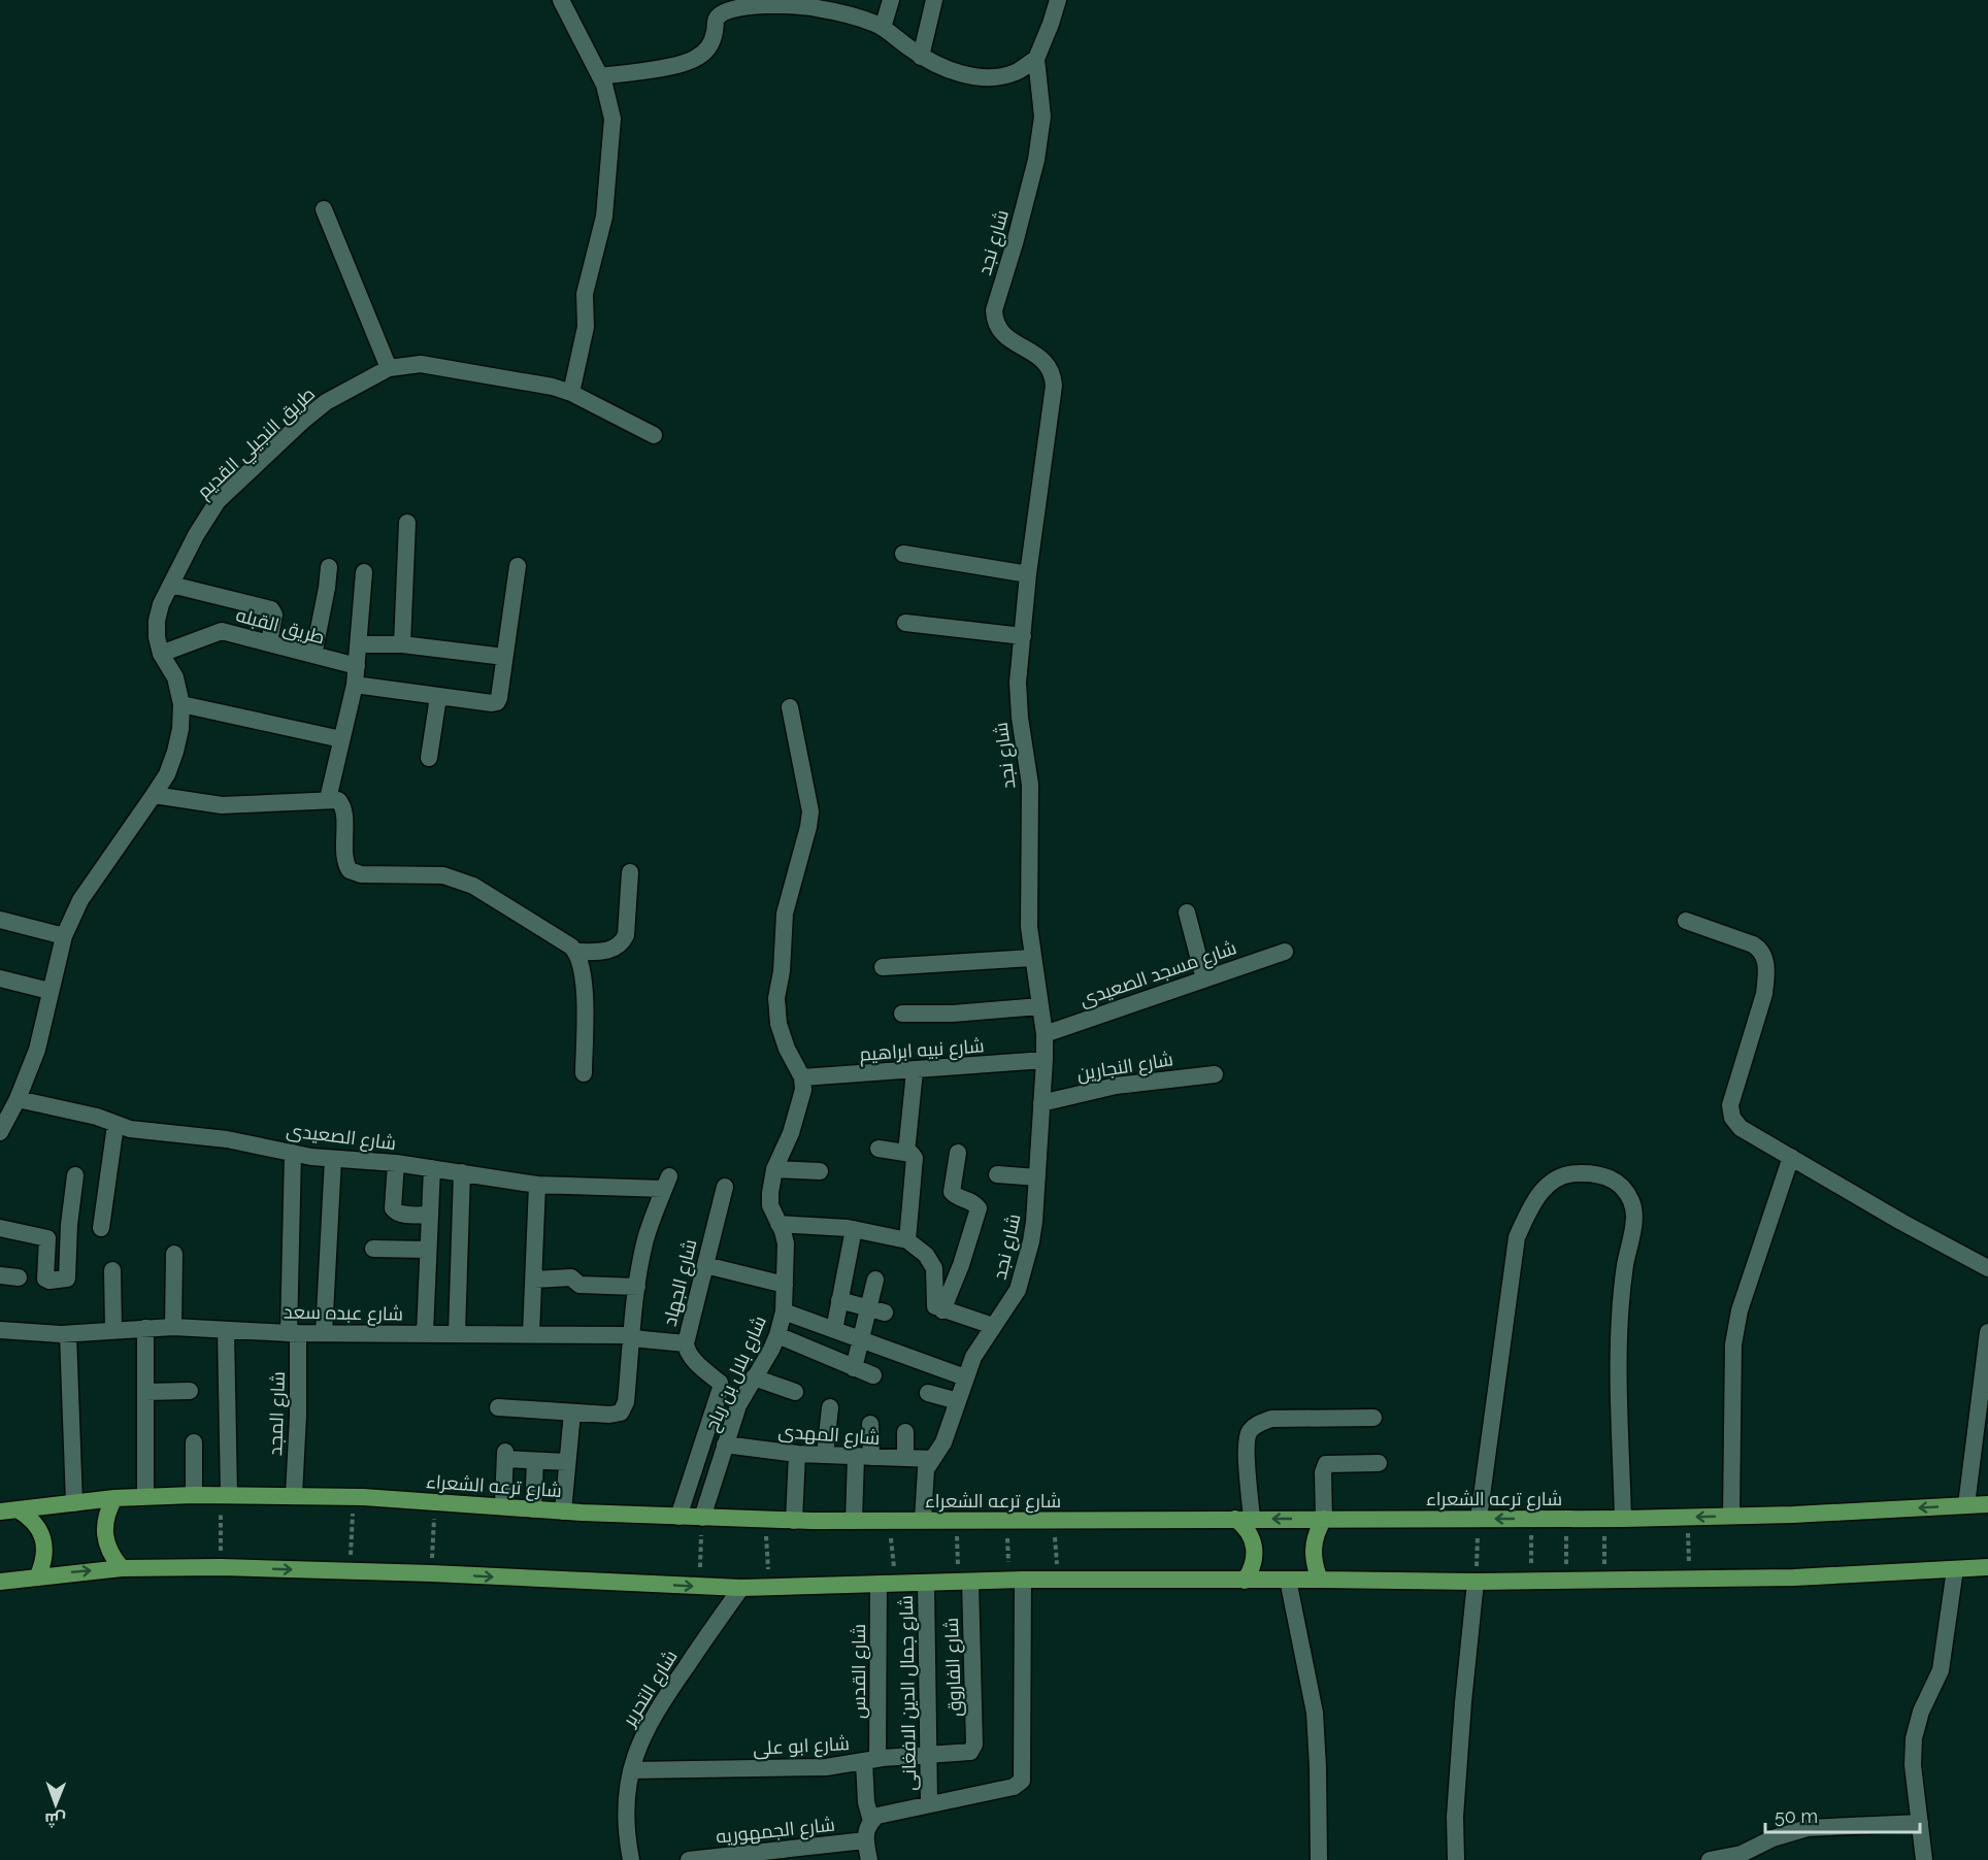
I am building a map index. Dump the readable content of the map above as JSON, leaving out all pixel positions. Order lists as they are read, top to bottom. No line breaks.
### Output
{"streets":{"highway":["شارع ترعه الشعراء"],"street":["شارع نجد","طريق النجيلي القديم","طريق القبله","شارع مسجد الصعيدى","شارع نبيه ابراهيم","شارع النجارين","شارع الصعيدى","شارع الجهاد","شارع عبده سعد","شارع بلال بن رباح","شارع المجد","شارع المهدى","شارع الفاروق","شارع القدس","شارع التحرير","شارع جمال الدين الافغانى","شارع ابو على","شارع الجمهوريه"]},"crossings":[["شارع نجد","شارع مسجد الصعيدى"],["شارع نجد","شارع نبيه ابراهيم"],["شارع نجد","شارع النجارين"],["شارع نجد","شارع المهدى"],["شارع نجد","شارع ترعه الشعراء"],["طريق النجيلي القديم","طريق القبله"],["طريق النجيلي القديم","شارع الصعيدى"],["شارع نبيه ابراهيم","شارع بلال بن رباح"],["شارع الصعيدى","شارع المجد"],["شارع الجهاد","شارع عبده سعد"],["شارع الجهاد","شارع ترعه الشعراء"],["شارع عبده سعد","شارع المجد"],["شارع بلال بن رباح","شارع المهدى"],["شارع بلال بن رباح","شارع ترعه الشعراء"],["شارع المجد","شارع ترعه الشعراء"],["شارع الفاروق","شارع ابو على"],["شارع القدس","شارع ابو على"],["شارع التحرير","شارع ابو على"],["شارع جمال الدين الافغانى","شارع ابو على"]],"scale_bar":"50 m","north":"bottom"}
